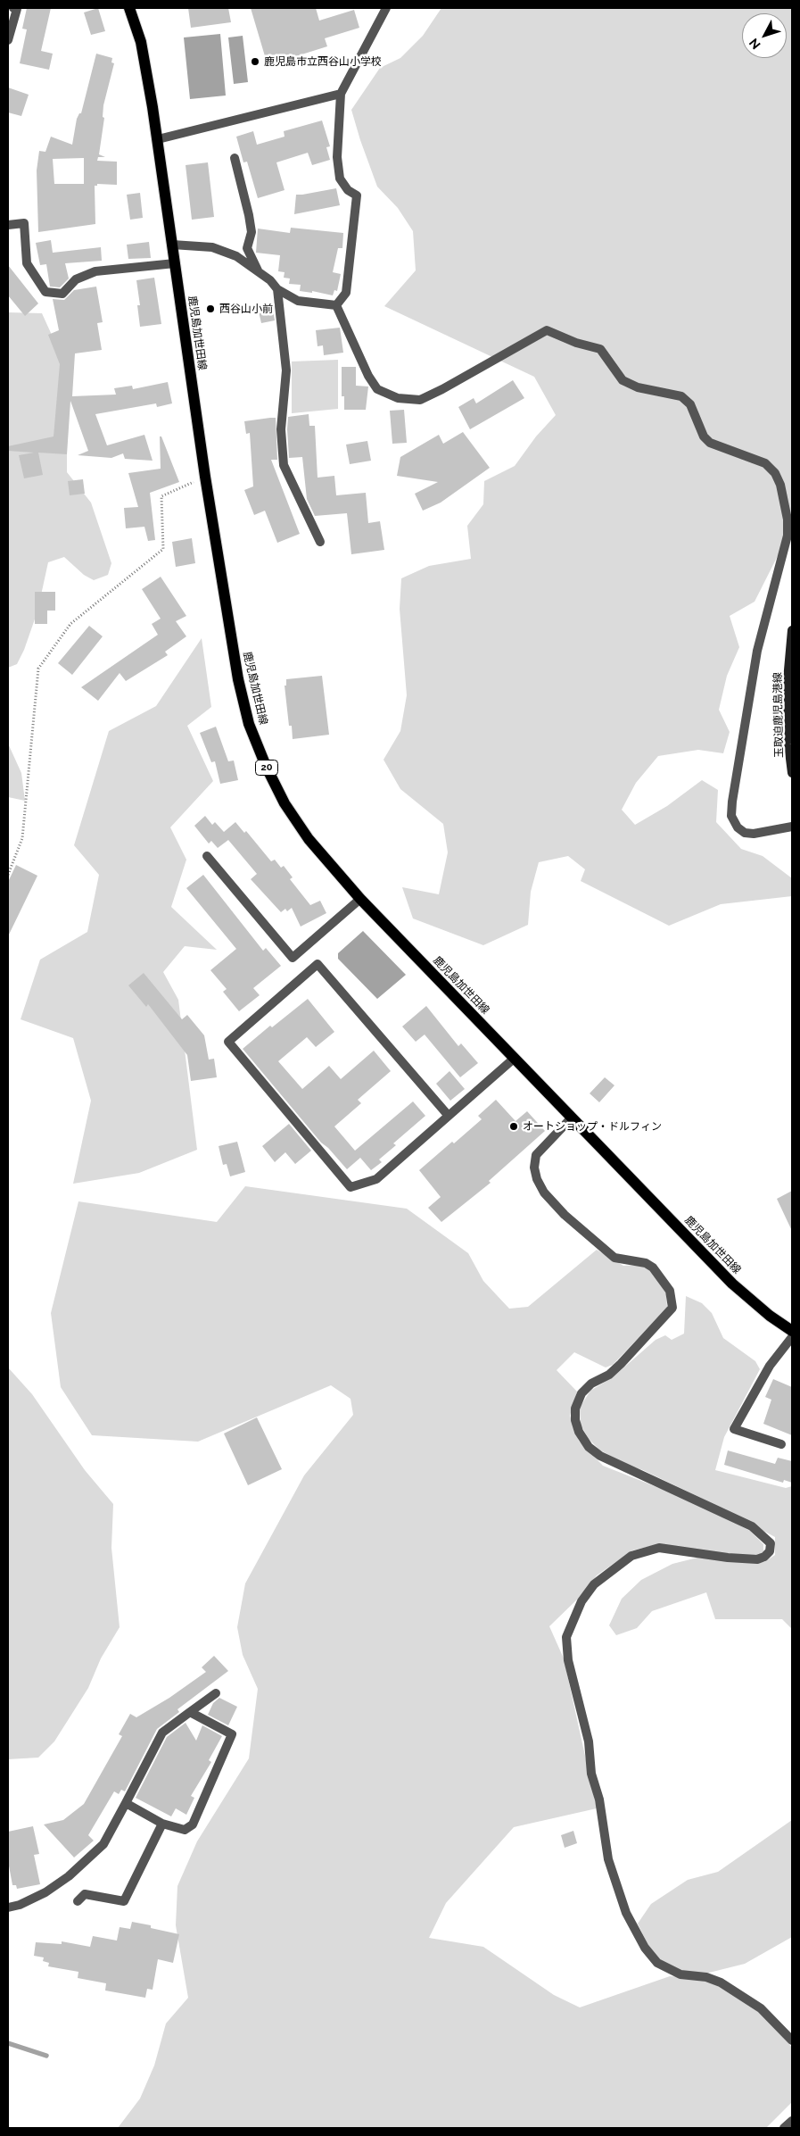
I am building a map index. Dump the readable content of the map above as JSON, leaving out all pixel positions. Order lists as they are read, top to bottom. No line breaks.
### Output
{"streets":{"main road":["鹿児島加世田線","玉取迫鹿児島港線","20"]},"places":["鹿児島市立西谷山小学校","西谷山小前","オートショップ・ドルフィン"],"north":"bottom left"}
